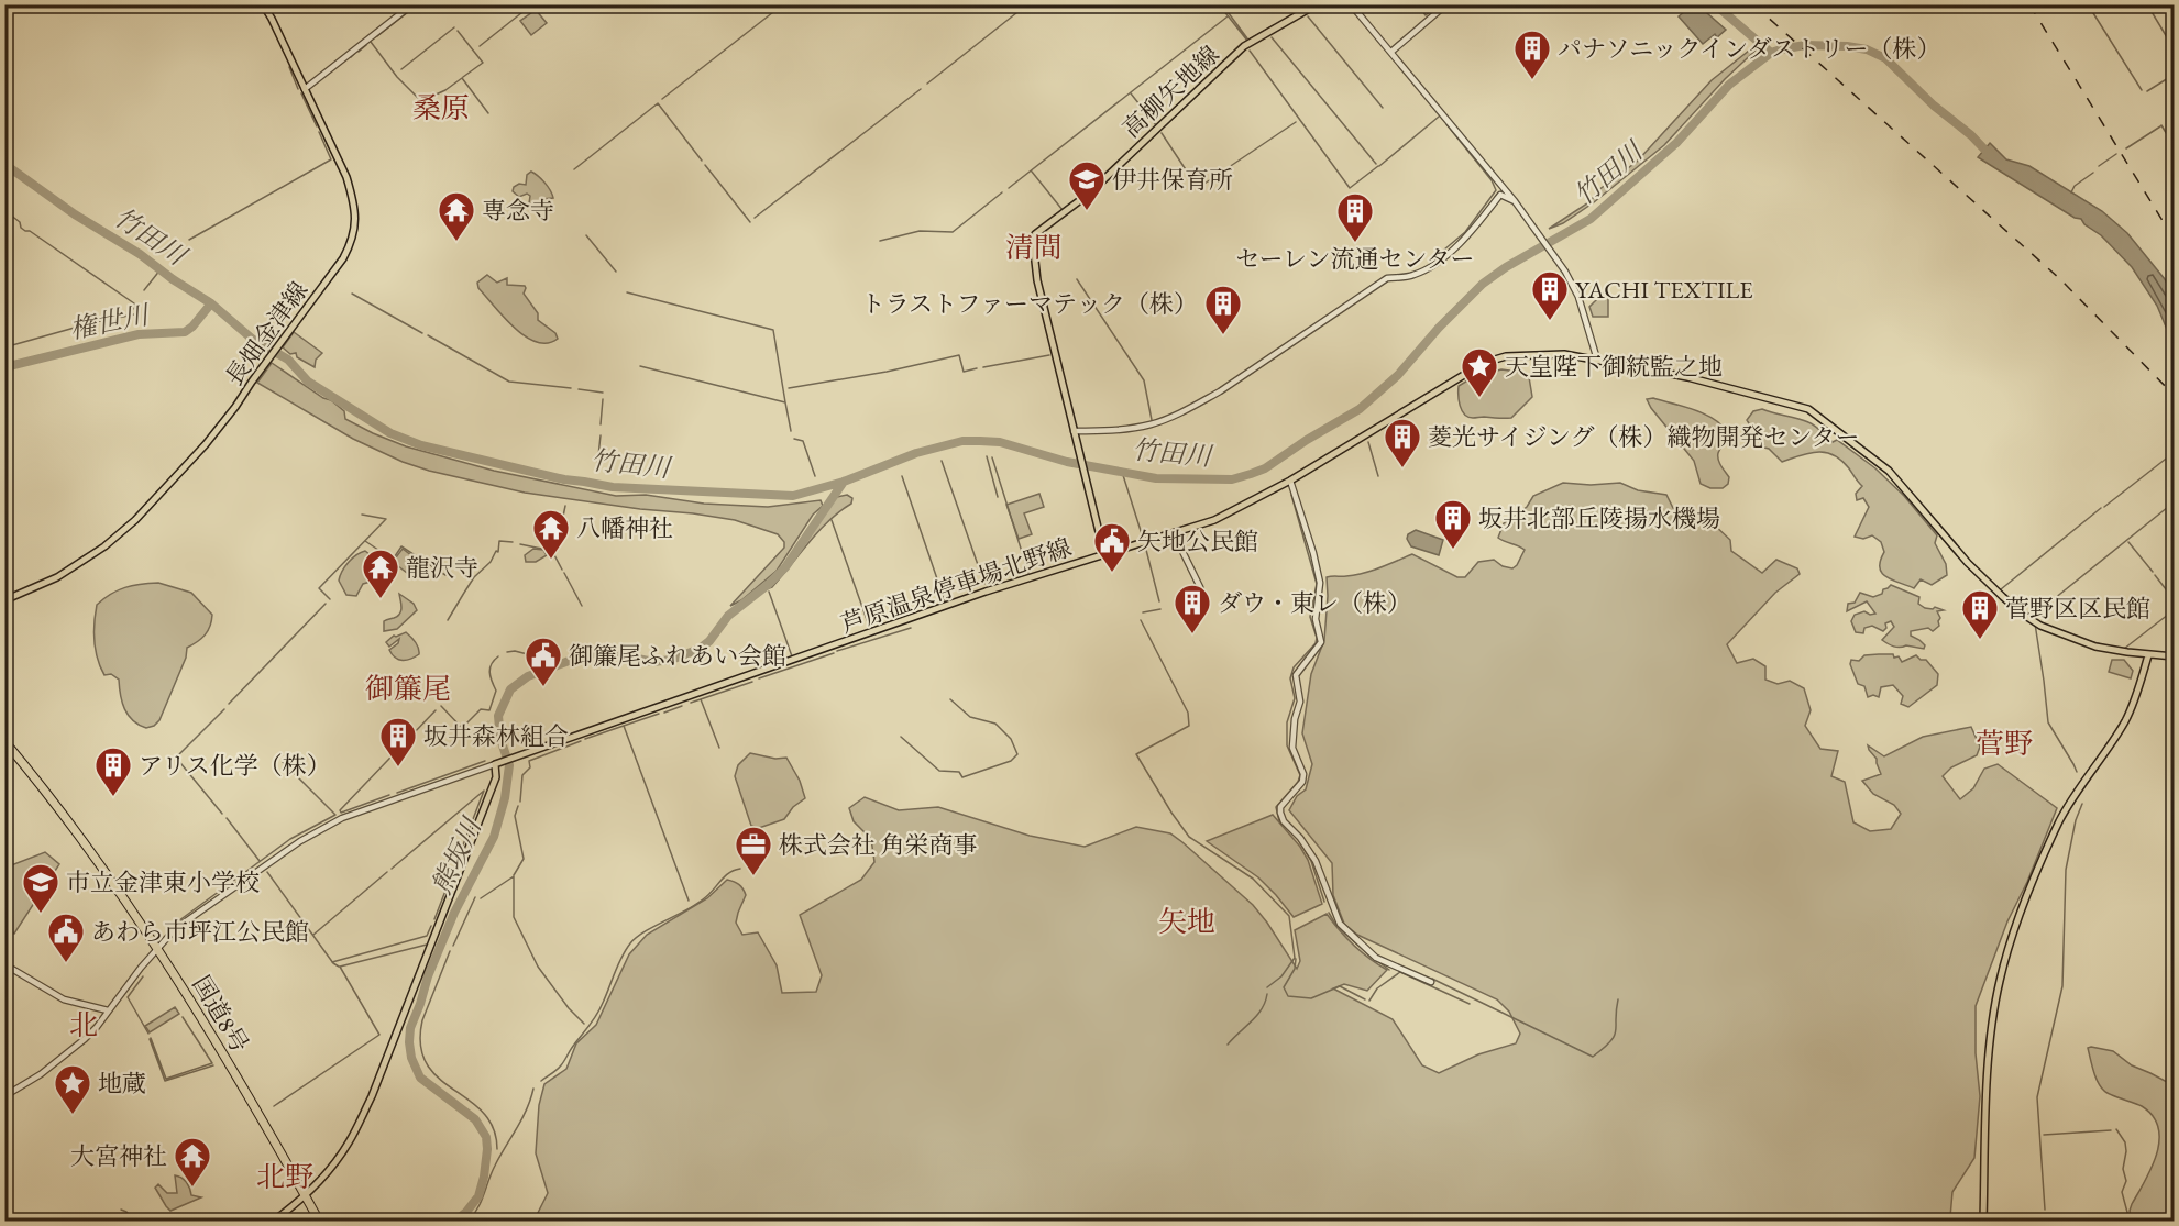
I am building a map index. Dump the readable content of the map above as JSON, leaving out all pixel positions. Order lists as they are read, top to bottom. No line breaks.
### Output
{"streets":{"highway":["国道8号"],"main road":["高柳矢地線","長畑金津線","芦原温泉停車場北野線"]},"crossings":[["高柳矢地線","芦原温泉停車場北野線"]],"districts":["桑原","清間","御簾尾","菅野","矢地","北","北野"],"water":["竹田川","権世川","熊坂川"],"places":{"building":["パナソニックインダストリー（株）","セーレン流通センター","YACHI TEXTILE","トラストファーマテック（株）","菱光サイジング（株）織物開発センター","坂井北部丘陵揚水機場","ダウ・東レ（株）","菅野区区民館","坂井森林組合","アリス化学（株）"],"school or university":["伊井保育所","市立金津東小学校"],"temple":["専念寺","八幡神社","龍沢寺","大宮神社"],"place":["天皇陛下御統監之地","地蔵"],"public building":["矢地公民館","御簾尾ふれあい会館","あわら市坪江公民館"],"office":["株式会社 角栄商事"]}}
